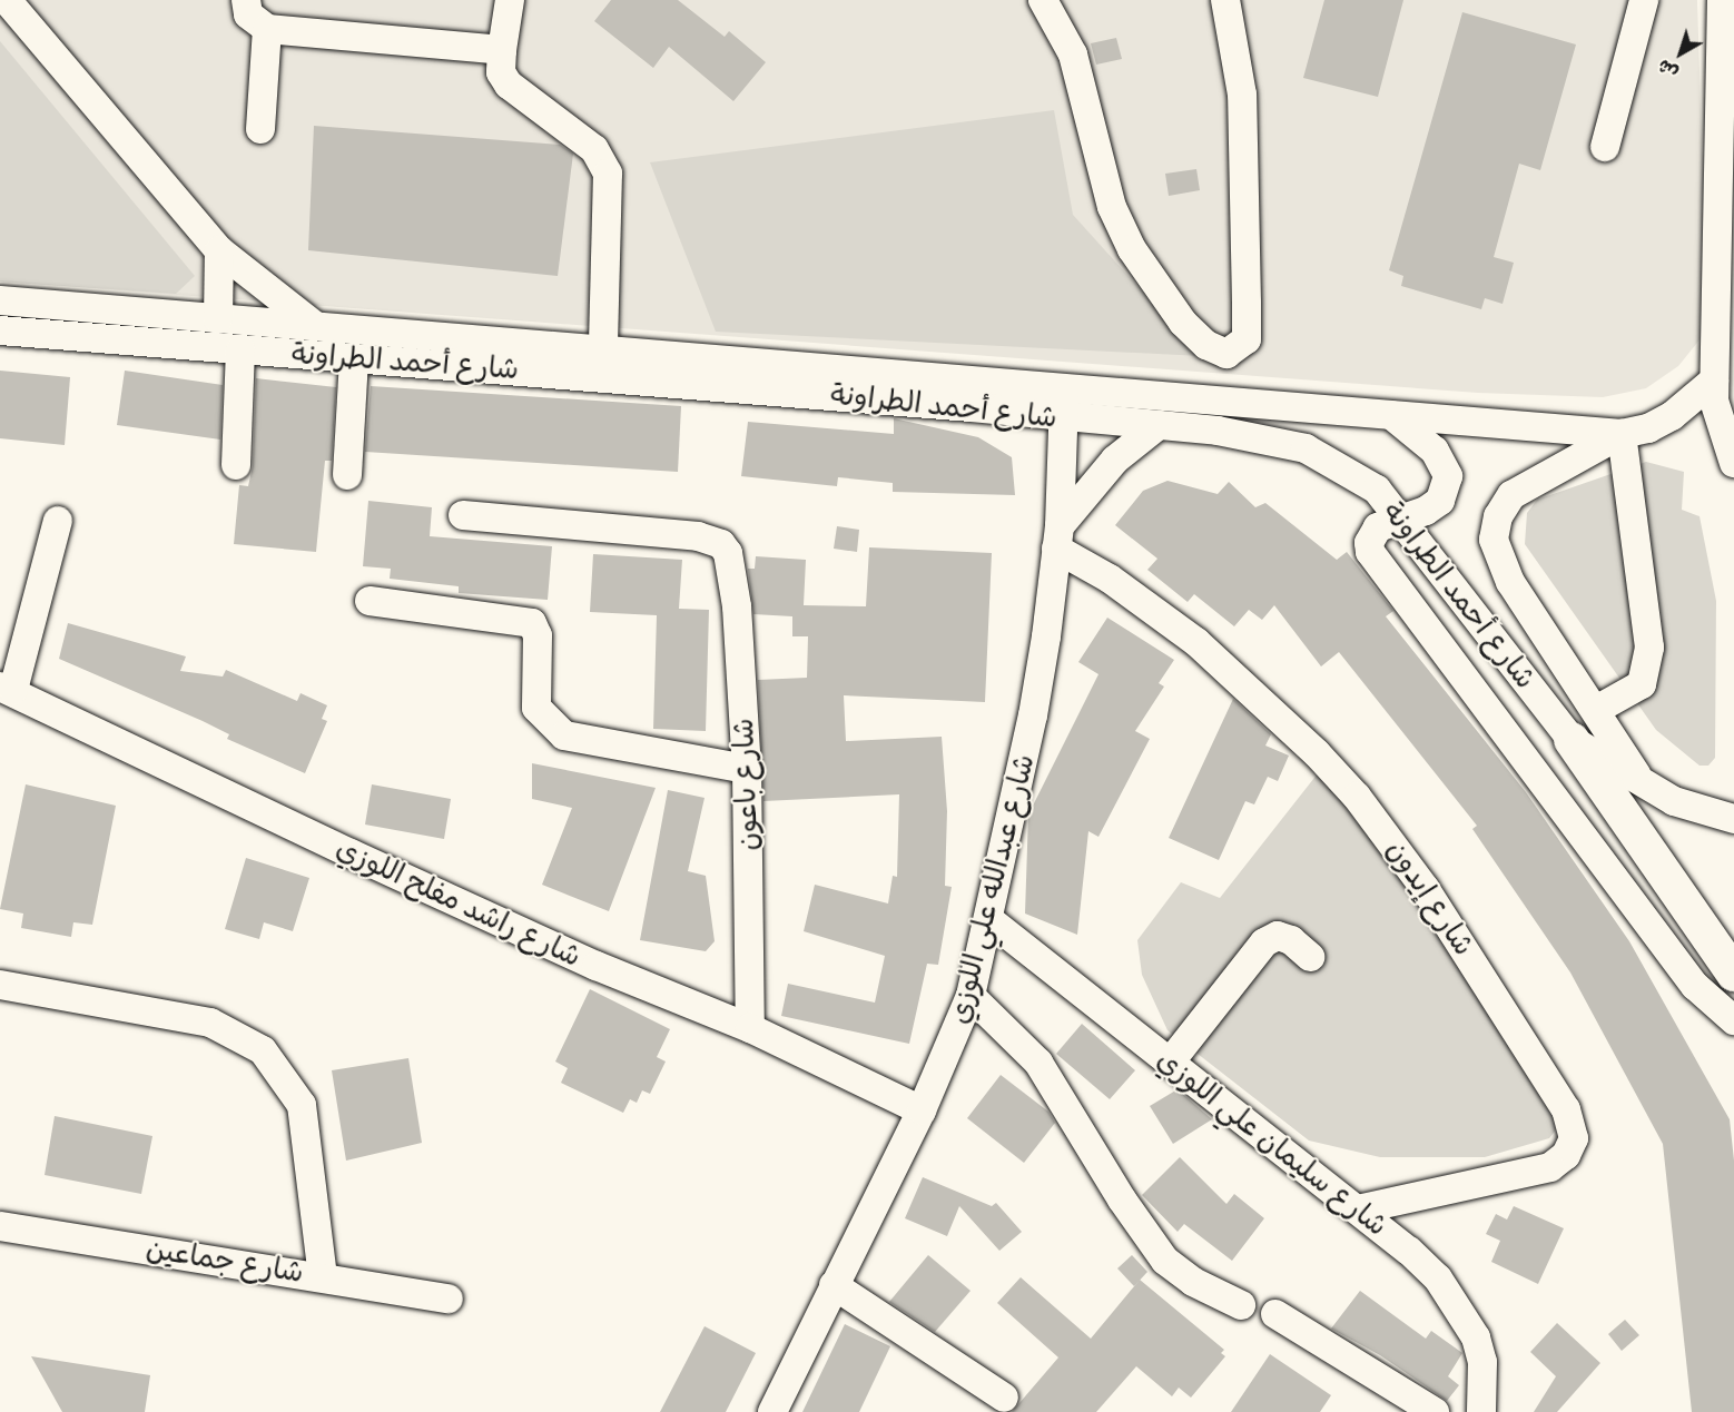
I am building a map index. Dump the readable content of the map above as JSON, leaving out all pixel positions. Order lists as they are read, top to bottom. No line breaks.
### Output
{"streets":{"street":["شارع أحمد الطراونة","شارع باعون","شارع عبدالله علي اللوزي","شارع إيدون","شارع راشد مفلح اللوزي","شارع سليمان علي اللوزي","شارع جماعين"]},"crossings":[["شارع أحمد الطراونة","شارع عبدالله علي اللوزي"],["شارع باعون","شارع راشد مفلح اللوزي"],["شارع عبدالله علي اللوزي","شارع إيدون"],["شارع عبدالله علي اللوزي","شارع راشد مفلح اللوزي"],["شارع عبدالله علي اللوزي","شارع سليمان علي اللوزي"],["شارع إيدون","شارع سليمان علي اللوزي"]],"north":"bottom left"}
